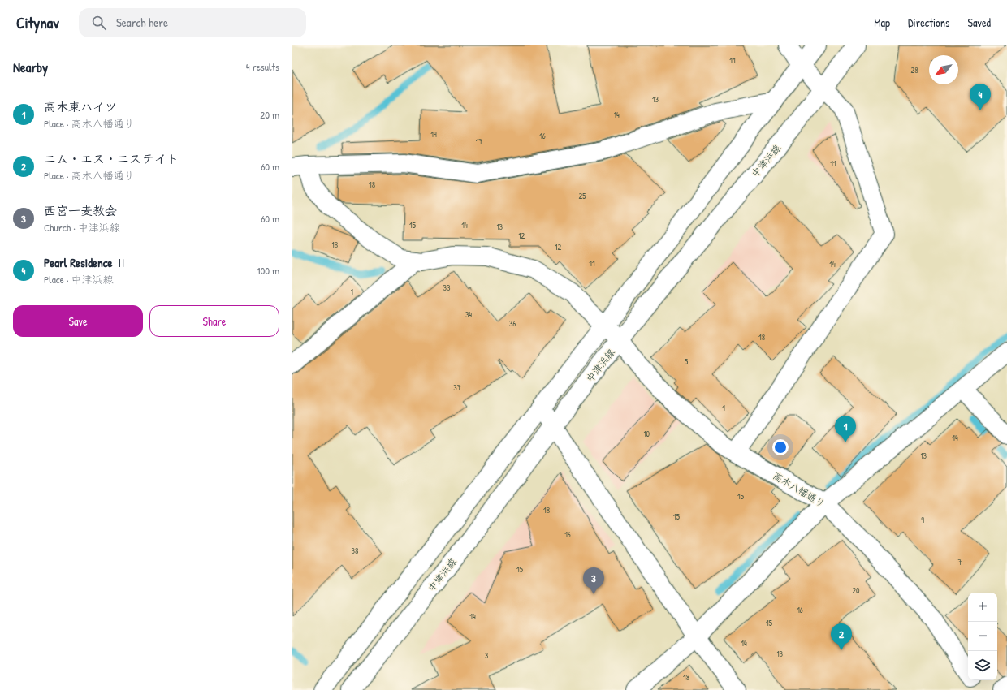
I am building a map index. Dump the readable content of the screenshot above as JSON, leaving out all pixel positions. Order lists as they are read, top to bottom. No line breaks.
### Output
{"streets":{"street":["中津浜線","高木八幡通り"]},"crossings":[["中津浜線","高木八幡通り"]],"house_numbers":["11","28","13","14","19","16","17","11","18","25","15","14","13","12","18","12","11","14","33","1","34","36","18","5","37","1","10","14","13","15","18","15","9","16","38","7","15","20","16","14","15","14","13","3","18"],"north":"bottom left","page":{"header":"Citynav","search":"Search here","nav":["Map","Directions","Saved"],"heading":["Nearby","4 results"],"pins":["4","1","3","2"],"list":[{"mark":"1","name":"高木東ハイツ","note":"Place · 高木八幡通り","value":"20 m"},{"mark":"2","name":"エム・エス・エステイト","note":"Place · 高木八幡通り","value":"60 m"},{"mark":"3","name":"西宮一麦教会","note":"Church · 中津浜線","value":"60 m"},{"mark":"4","name":"Pearl Residence Ⅱ","note":"Place · 中津浜線","value":"100 m"}],"buttons":["Save","Share"],"map_buttons":["+","−"]}}
